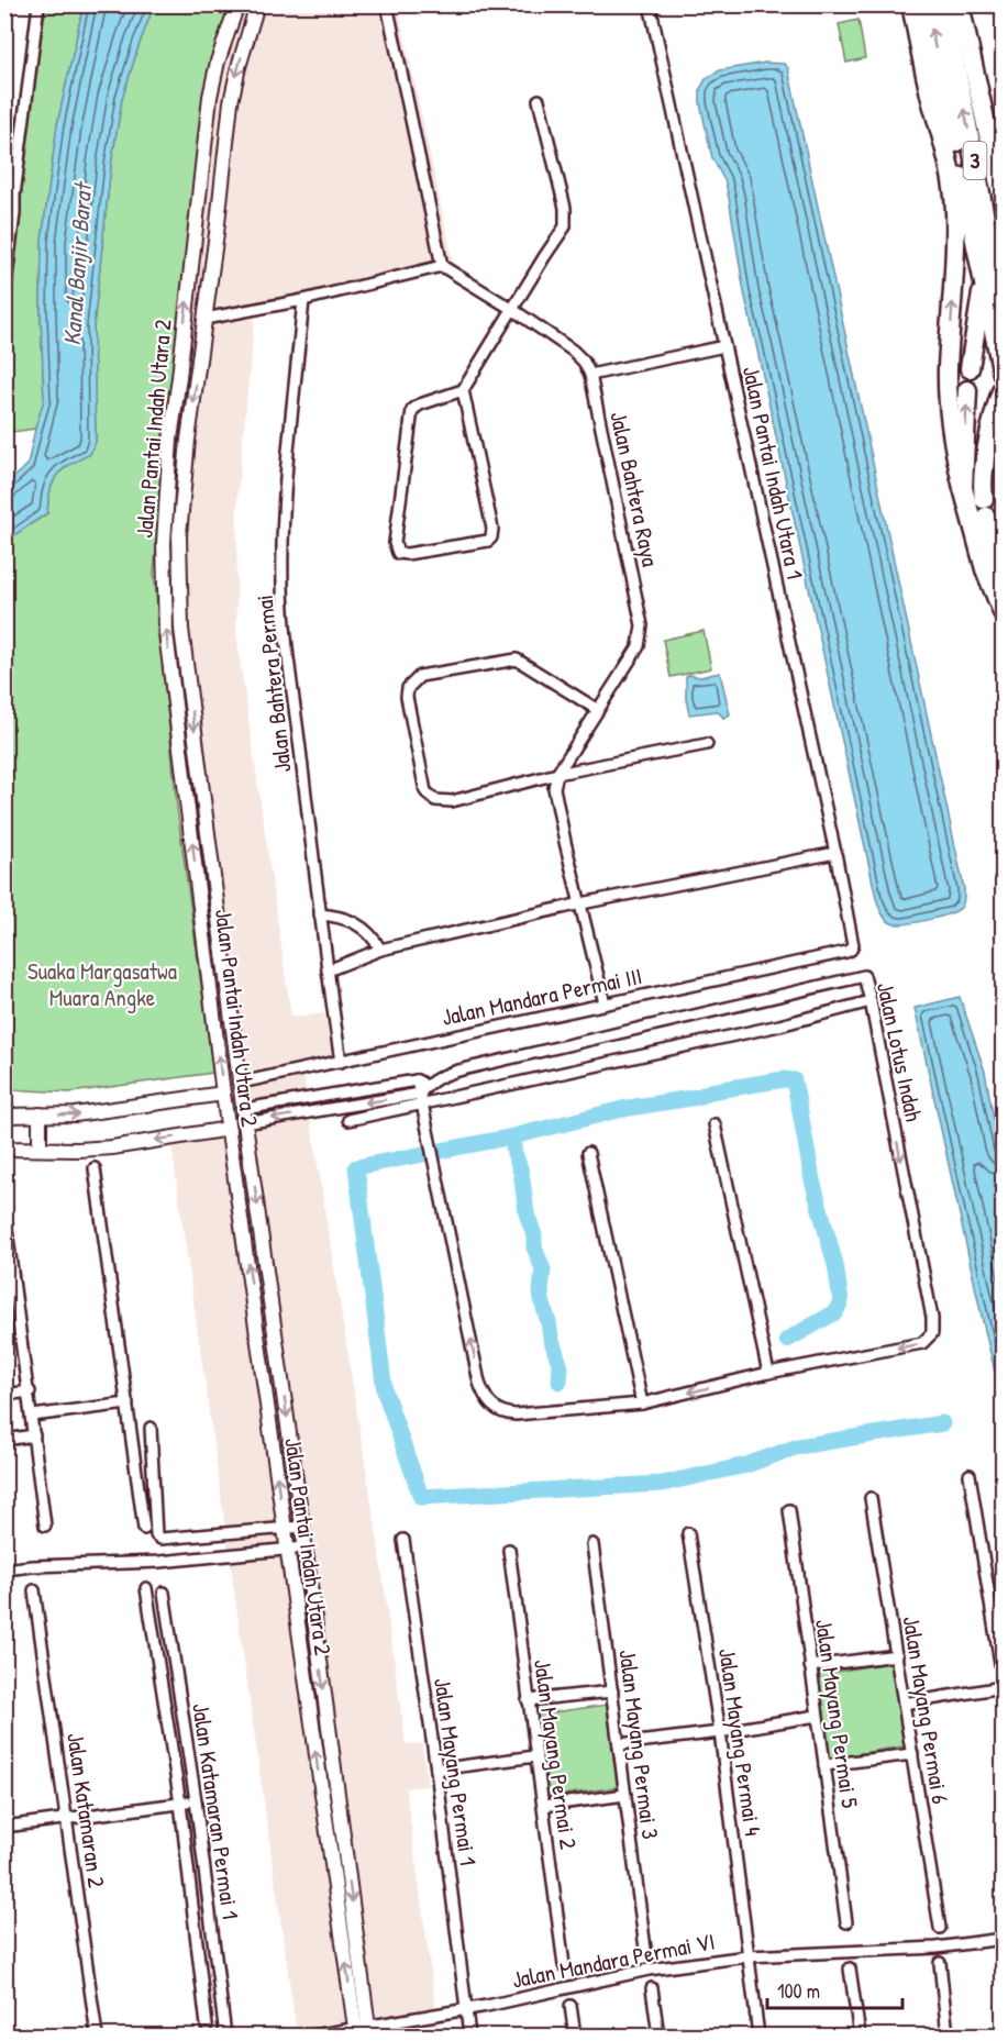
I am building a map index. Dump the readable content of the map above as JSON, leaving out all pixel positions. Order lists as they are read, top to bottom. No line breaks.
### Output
{"streets":{"highway":["3"],"street":["Jalan Pantai Indah Utara 2","Jalan Pantai Indah Utara 1","Jalan Bahtera Raya","Jalan Bahtera Permai","Jalan Mandara Permai III","Jalan Lotus Indah","Jalan Mayang Permai 6","Jalan Mayang Permai 5","Jalan Mayang Permai 4","Jalan Mayang Permai 3","Jalan Mayang Permai 2","Jalan Mayang Permai 1","Jalan Katamaran 2","Jalan Katamaran Permai 1","Jalan Mandara Permai VI"]},"crossings":[["Jalan Pantai Indah Utara 2","Jalan Mandara Permai III"],["Jalan Pantai Indah Utara 2","Jalan Lotus Indah"],["Jalan Pantai Indah Utara 2","Jalan Mandara Permai VI"],["Jalan Pantai Indah Utara 1","Jalan Mandara Permai III"],["Jalan Bahtera Permai","Jalan Mandara Permai III"],["Jalan Mayang Permai 4","Jalan Mandara Permai VI"],["Jalan Mayang Permai 1","Jalan Mandara Permai VI"]],"water":["Kanal Banjir Barat"],"parks":["Suaka Margasatwa Muara Angke"],"scale_bar":"100 m"}
